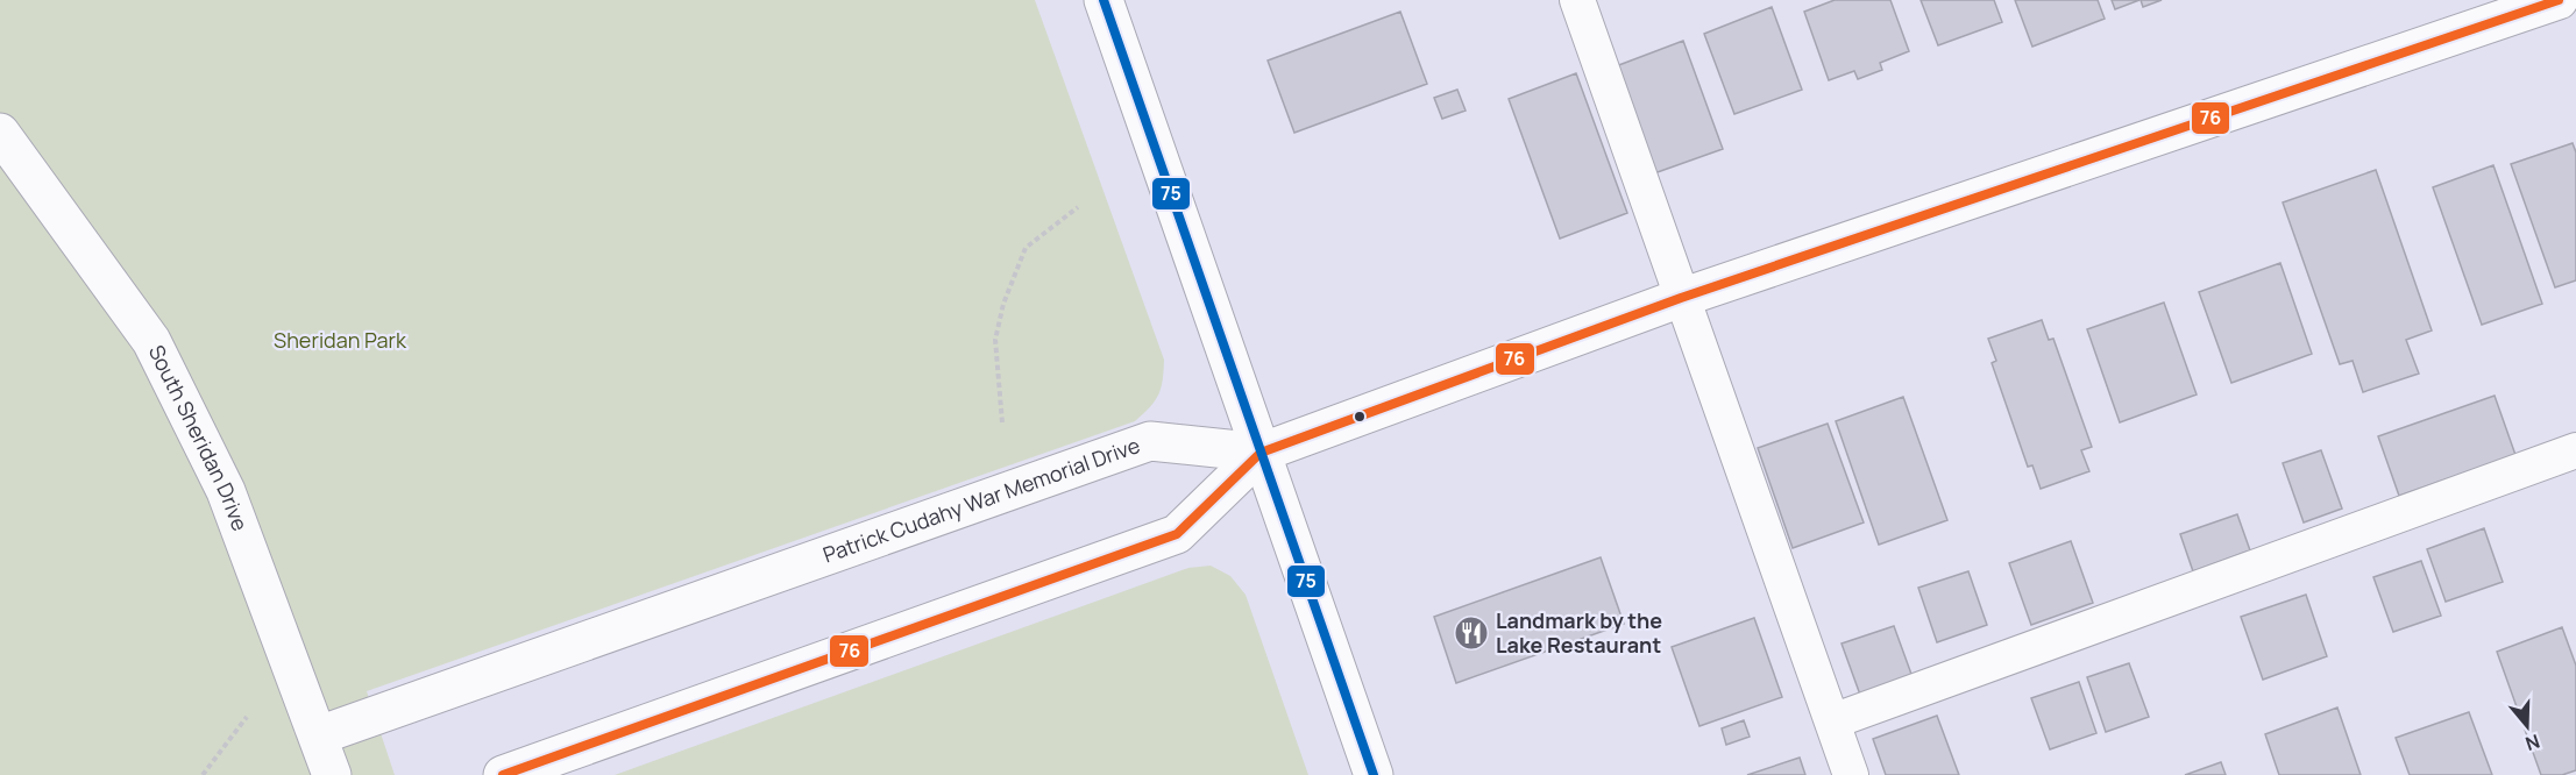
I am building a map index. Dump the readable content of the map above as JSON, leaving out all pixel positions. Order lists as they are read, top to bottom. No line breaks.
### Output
{"streets":{"street":["South Sheridan Drive","Patrick Cudahy War Memorial Drive"]},"crossings":[["South Sheridan Drive","Patrick Cudahy War Memorial Drive"]],"parks":["Sheridan Park"],"places":{"restaurant":["Landmark by the Lake Restaurant"]},"lines":["transit line 76","transit line 75"],"north":"bottom"}
